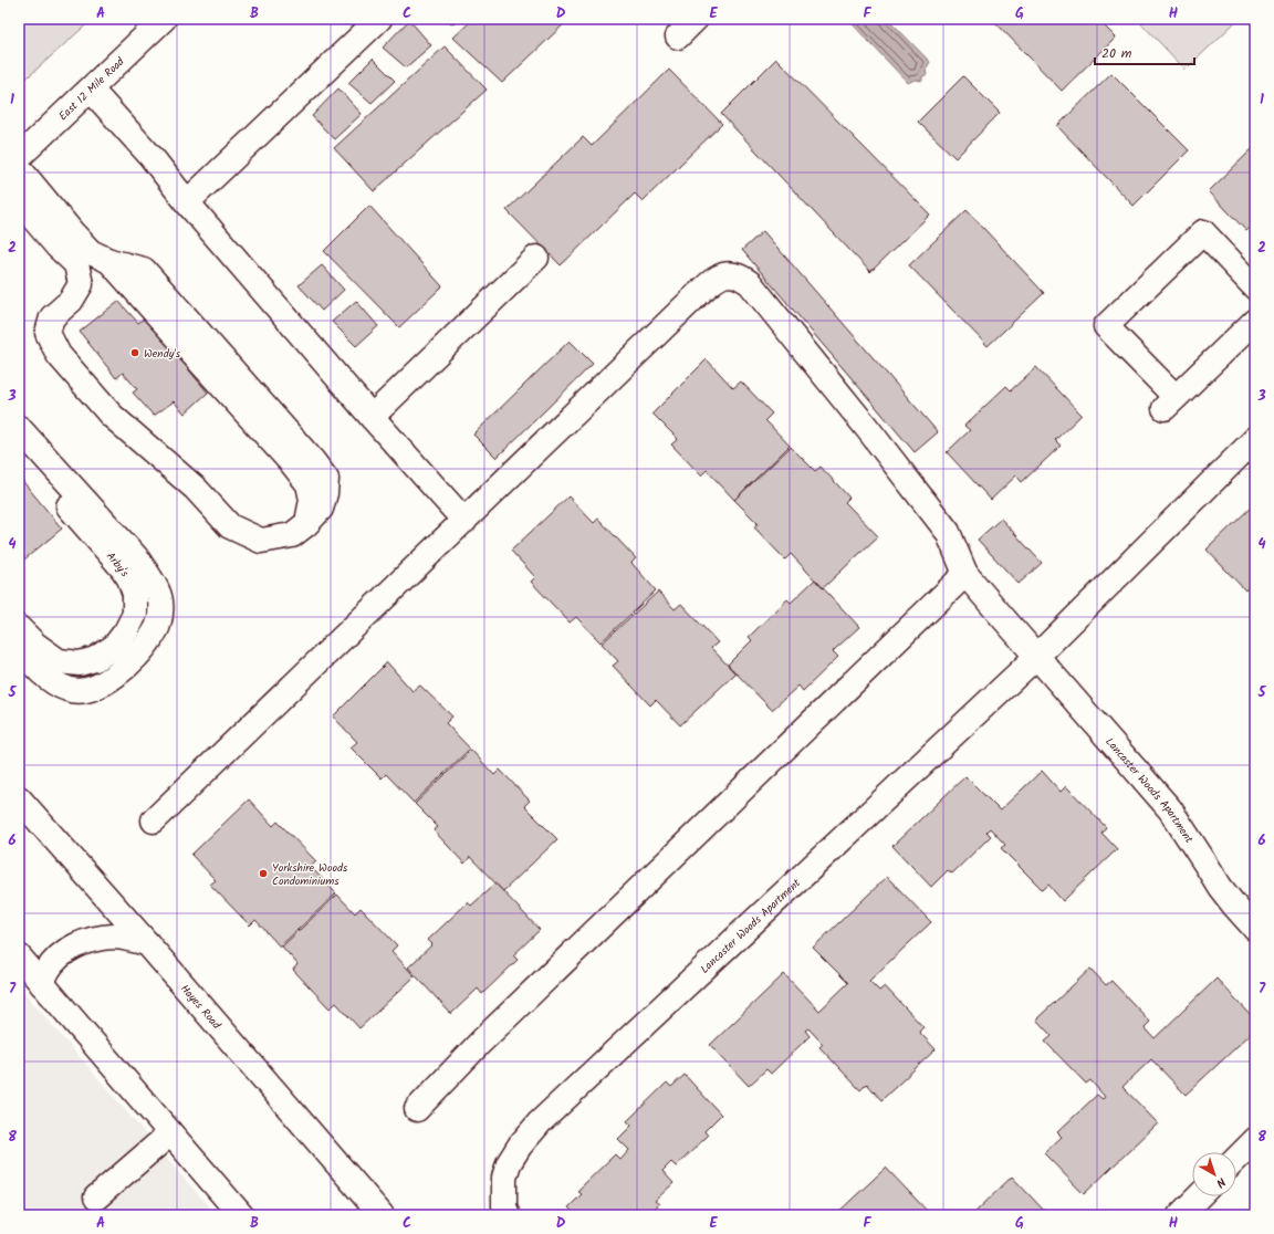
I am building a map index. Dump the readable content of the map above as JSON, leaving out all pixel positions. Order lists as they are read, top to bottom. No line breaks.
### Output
{"streets":{"street":["East 12 Mile Road","Arby's","Lancaster Woods Apartment","Hayes Road"]},"places":["Wendy's","Yorkshire Woods Condominiums"],"scale_bar":"20 m","north":"bottom right","grid":{"columns":["A","B","C","D","E","F","G","H"],"rows":["1","2","3","4","5","6","7","8"]}}
